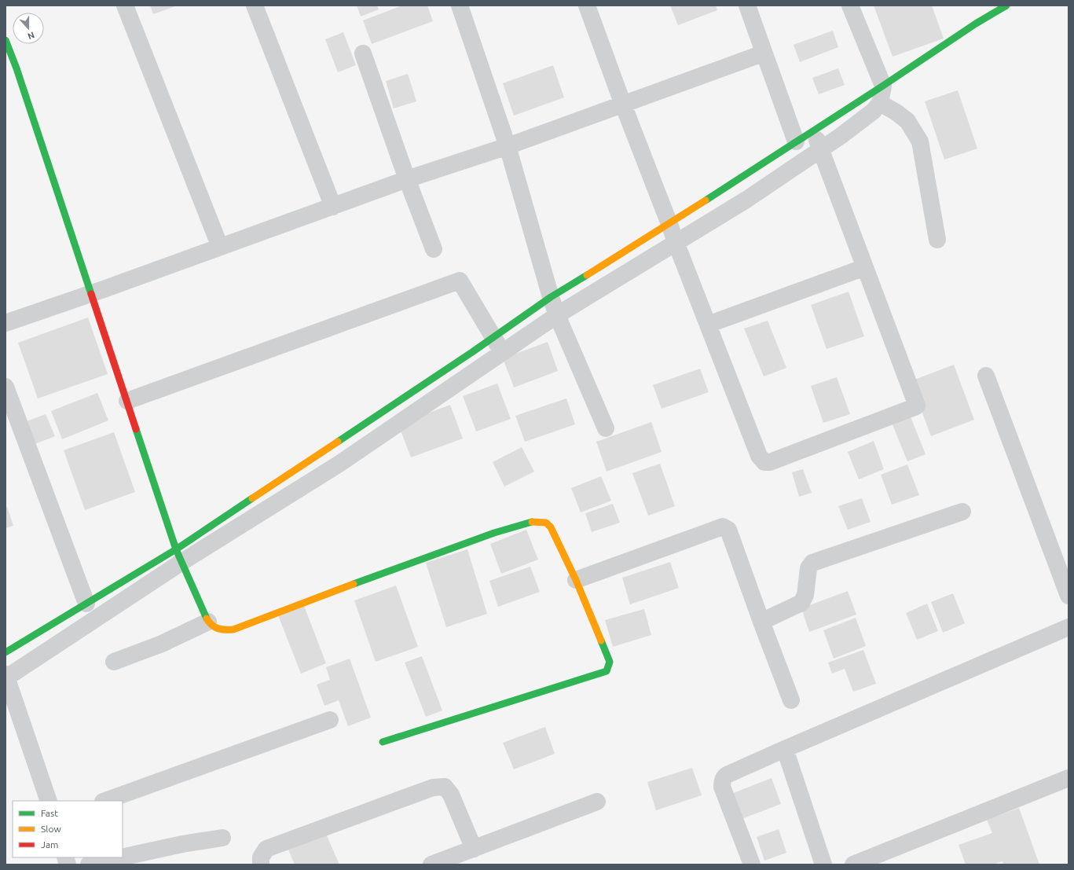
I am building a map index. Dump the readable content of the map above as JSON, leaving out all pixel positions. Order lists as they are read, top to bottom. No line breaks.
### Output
{"legend":["Fast","Slow","Jam"],"north":"bottom"}
